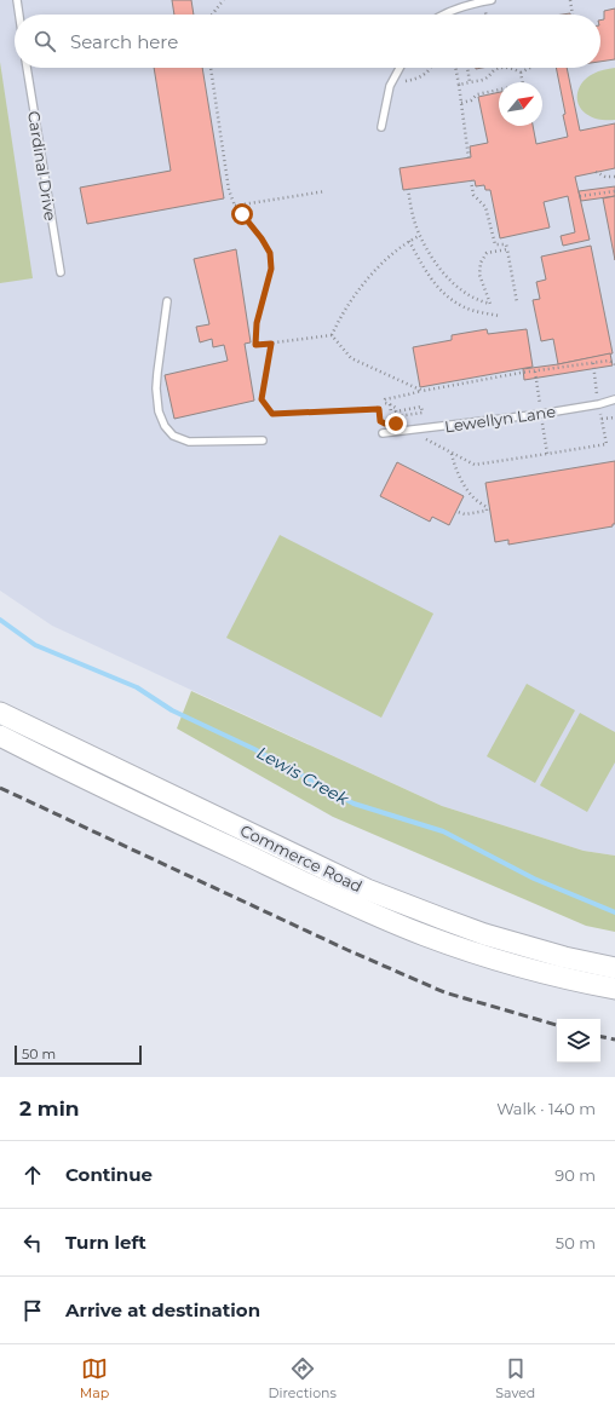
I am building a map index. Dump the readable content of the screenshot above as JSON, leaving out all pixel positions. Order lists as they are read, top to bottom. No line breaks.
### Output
{"streets":{"main road":["Commerce Road"],"lane":["Cardinal Drive","Lewellyn Lane"]},"water":["Lewis Creek"],"scale_bar":"50 m","north":"top right","page":{"search":"Search here","scale":"50 m","heading":["2 min","Walk · 140 m"],"list":[["Continue","90 m"],["Turn left","50 m"],"Arrive at destination"],"nav":["Map","Directions","Saved"]}}
